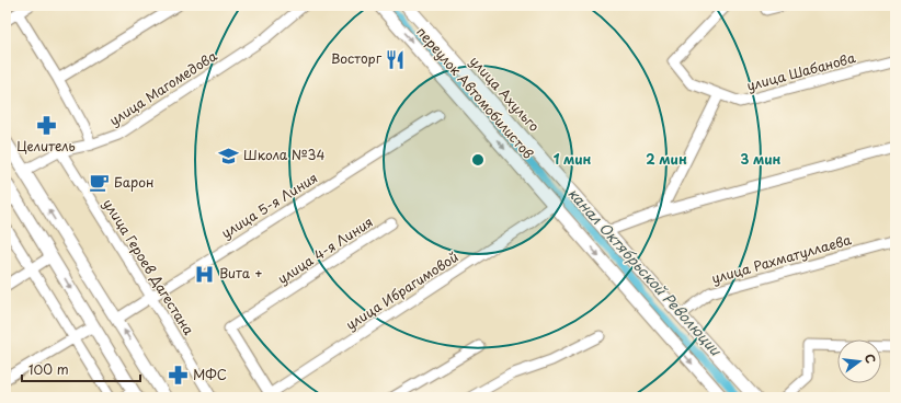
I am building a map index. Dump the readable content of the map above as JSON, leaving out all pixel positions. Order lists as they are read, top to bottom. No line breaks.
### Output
{"streets":{"main road":["переулок Автомобилистов","улица Ахульго"],"street":["улица Шабанова","улица Магомедова","улица 5-я Линия","улица 4-я Линия","улица Рахматуллаева","улица Героев Дагестана","улица Ибрагимовой"]},"crossings":[["улица Магомедова","улица Героев Дагестана"],["переулок Автомобилистов","улица Ибрагимовой"],["улица Ахульго","улица Рахматуллаева"],["улица 5-я Линия","улица Героев Дагестана"],["улица 4-я Линия","улица Ибрагимовой"]],"one_way":["переулок Автомобилистов"],"water":["канал Октябрьской Революции"],"places":{"restaurant":["Восторг"],"pharmacy":["Целитель","МФС"],"school or university":["Школа №34"],"cafe":["Барон"],"hospital":["Вита +"]},"scale_bar":"100 m","north":"right","rings":["1 мин","2 мин","3 мин"]}
